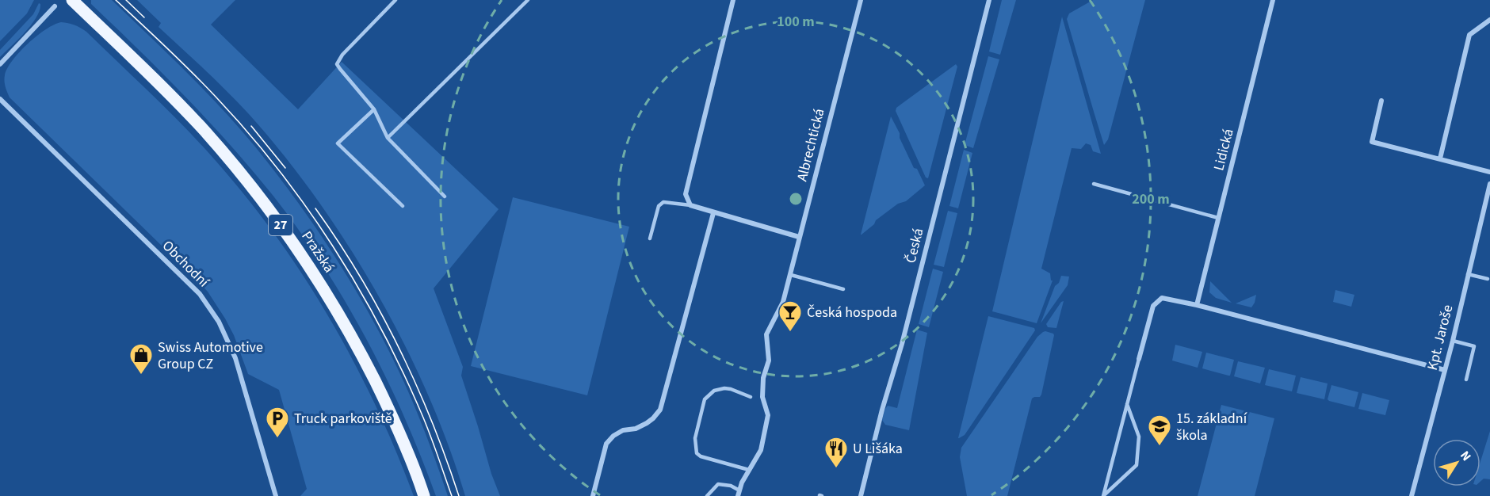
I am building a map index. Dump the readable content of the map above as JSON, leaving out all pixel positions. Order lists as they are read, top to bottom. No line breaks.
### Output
{"streets":{"main road":["27","Pražská"],"street":["Albrechtická","Lidická","Česká","Obchodní","Kpt. Jaroše"]},"places":{"bar":["Česká hospoda"],"shop":["Swiss Automotive Group CZ"],"parking":["Truck parkoviště"],"school or university":["15. základní škola"],"restaurant":["U Lišáka"]},"north":"top right","rings":["100 m","200 m"]}
